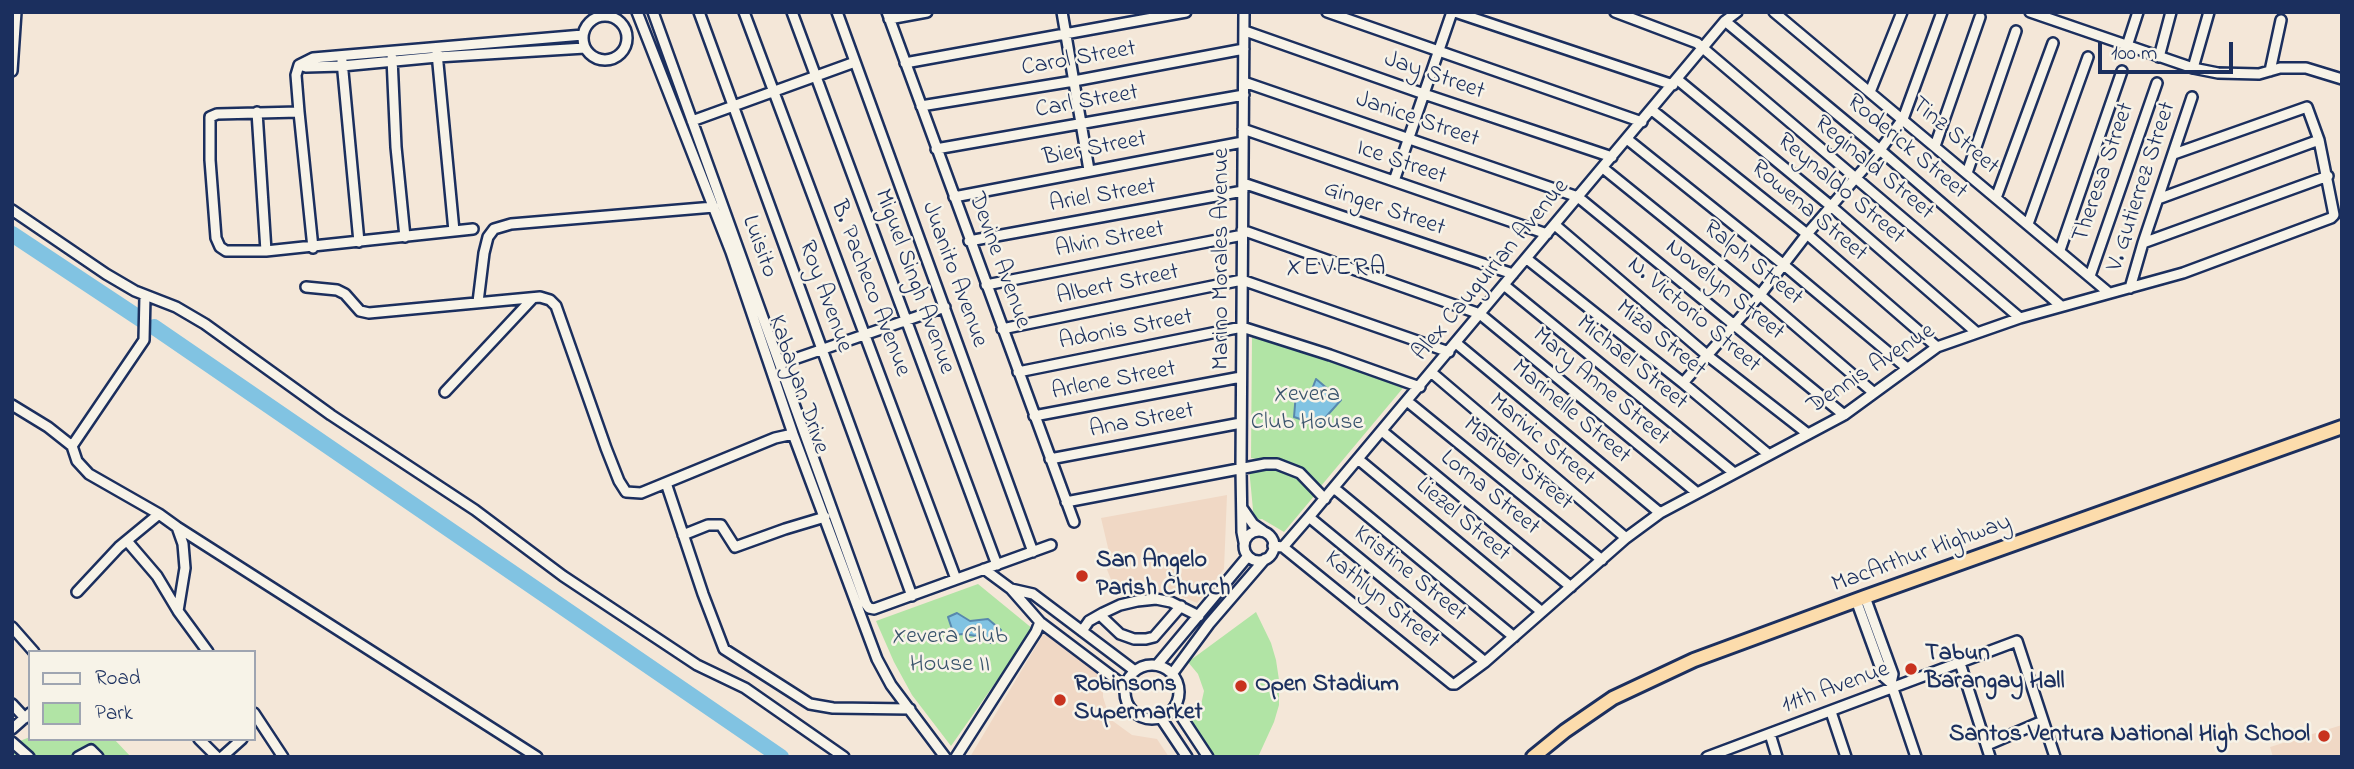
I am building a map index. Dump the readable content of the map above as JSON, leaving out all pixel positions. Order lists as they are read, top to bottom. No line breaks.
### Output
{"streets":{"highway":["MacArthur Highway"],"street":["Carol Street","Jay Street","Carl Street","Janice Street","Tinz Street","Roderick Street","Bier Street","Ice Street","Reginald Street","Theresa Street","V. Gutierrez Street","Reynaldo Street","Ariel Street","Ginger Street","Rowena Street","Alvin Street","Luisito","Marino Morales Avenue","Devine Avenue","Ralph Street","Alex Cauguirian Avenue","Juanito Avenue","Miguel Singh Avenue","Albert Street","B. Pacheco Avenue","Novelyn Street","Roy Avenue","N. Victorio Street","Adonis Street","Miza Street","Michael Street","Dennis Avenue","Arlene Street","Kabayan Drive","Mary Anne Street","Marinelle Street","Ana Street","Marivic Street","Maribel Street","Lorna Street","Liezel Street","Kristine Street","Kathlyn Street","11th Avenue"]},"crossings":[["Carol Street","Marino Morales Avenue"],["Carol Street","Devine Avenue"],["Jay Street","Marino Morales Avenue"],["Jay Street","Alex Cauguirian Avenue"],["Carl Street","Marino Morales Avenue"],["Carl Street","Devine Avenue"],["Janice Street","Marino Morales Avenue"],["Janice Street","Alex Cauguirian Avenue"],["Janice Street","Novelyn Street"],["Tinz Street","Theresa Street"],["Tinz Street","Dennis Avenue"],["Roderick Street","Alex Cauguirian Avenue"],["Roderick Street","Dennis Avenue"],["Bier Street","Marino Morales Avenue"],["Bier Street","Devine Avenue"],["Ice Street","Marino Morales Avenue"],["Ice Street","Alex Cauguirian Avenue"],["Reginald Street","Alex Cauguirian Avenue"],["Reginald Street","Dennis Avenue"],["V. Gutierrez Street","Dennis Avenue"],["Reynaldo Street","Alex Cauguirian Avenue"],["Reynaldo Street","Dennis Avenue"],["Ariel Street","Ginger Street"],["Ariel Street","Marino Morales Avenue"],["Ariel Street","Devine Avenue"],["Ginger Street","Marino Morales Avenue"],["Ginger Street","Alex Cauguirian Avenue"],["Rowena Street","Alex Cauguirian Avenue"],["Rowena Street","Dennis Avenue"],["Alvin Street","Marino Morales Avenue"],["Alvin Street","Devine Avenue"],["Luisito","Roy Avenue"],["Marino Morales Avenue","Alex Cauguirian Avenue"],["Marino Morales Avenue","Albert Street"],["Marino Morales Avenue","Adonis Street"],["Marino Morales Avenue","Arlene Street"],["Marino Morales Avenue","Ana Street"],["Marino Morales Avenue","Kathlyn Street"],["Devine Avenue","Albert Street"],["Devine Avenue","Adonis Street"],["Devine Avenue","Arlene Street"],["Devine Avenue","Ana Street"],["Ralph Street","Alex Cauguirian Avenue"],["Ralph Street","Dennis Avenue"],["Alex Cauguirian Avenue","Novelyn Street"],["Alex Cauguirian Avenue","N. Victorio Street"],["Alex Cauguirian Avenue","Miza Street"],["Alex Cauguirian Avenue","Michael Street"],["Alex Cauguirian Avenue","Mary Anne Street"],["Alex Cauguirian Avenue","Marinelle Street"],["Alex Cauguirian Avenue","Marivic Street"],["Alex Cauguirian Avenue","Maribel Street"],["Alex Cauguirian Avenue","Lorna Street"],["Alex Cauguirian Avenue","Liezel Street"],["Alex Cauguirian Avenue","Kristine Street"],["Alex Cauguirian Avenue","Kathlyn Street"],["Novelyn Street","Dennis Avenue"],["N. Victorio Street","Dennis Avenue"],["Miza Street","Dennis Avenue"],["Michael Street","Dennis Avenue"],["Dennis Avenue","Mary Anne Street"],["Dennis Avenue","Marinelle Street"],["Dennis Avenue","Marivic Street"],["Dennis Avenue","Maribel Street"],["Dennis Avenue","Lorna Street"],["Dennis Avenue","Liezel Street"],["Dennis Avenue","Kristine Street"],["Dennis Avenue","Kathlyn Street"]],"districts":["XEVERA"],"parks":["Xevera Club House","Xevera Club House II"],"places":["San Angelo Parish Church","Tabun Barangay Hall","Open Stadium","Robinsons Supermarket","Santos Ventura National High School"],"legend":["Road","Park"],"scale_bar":"100 m"}
